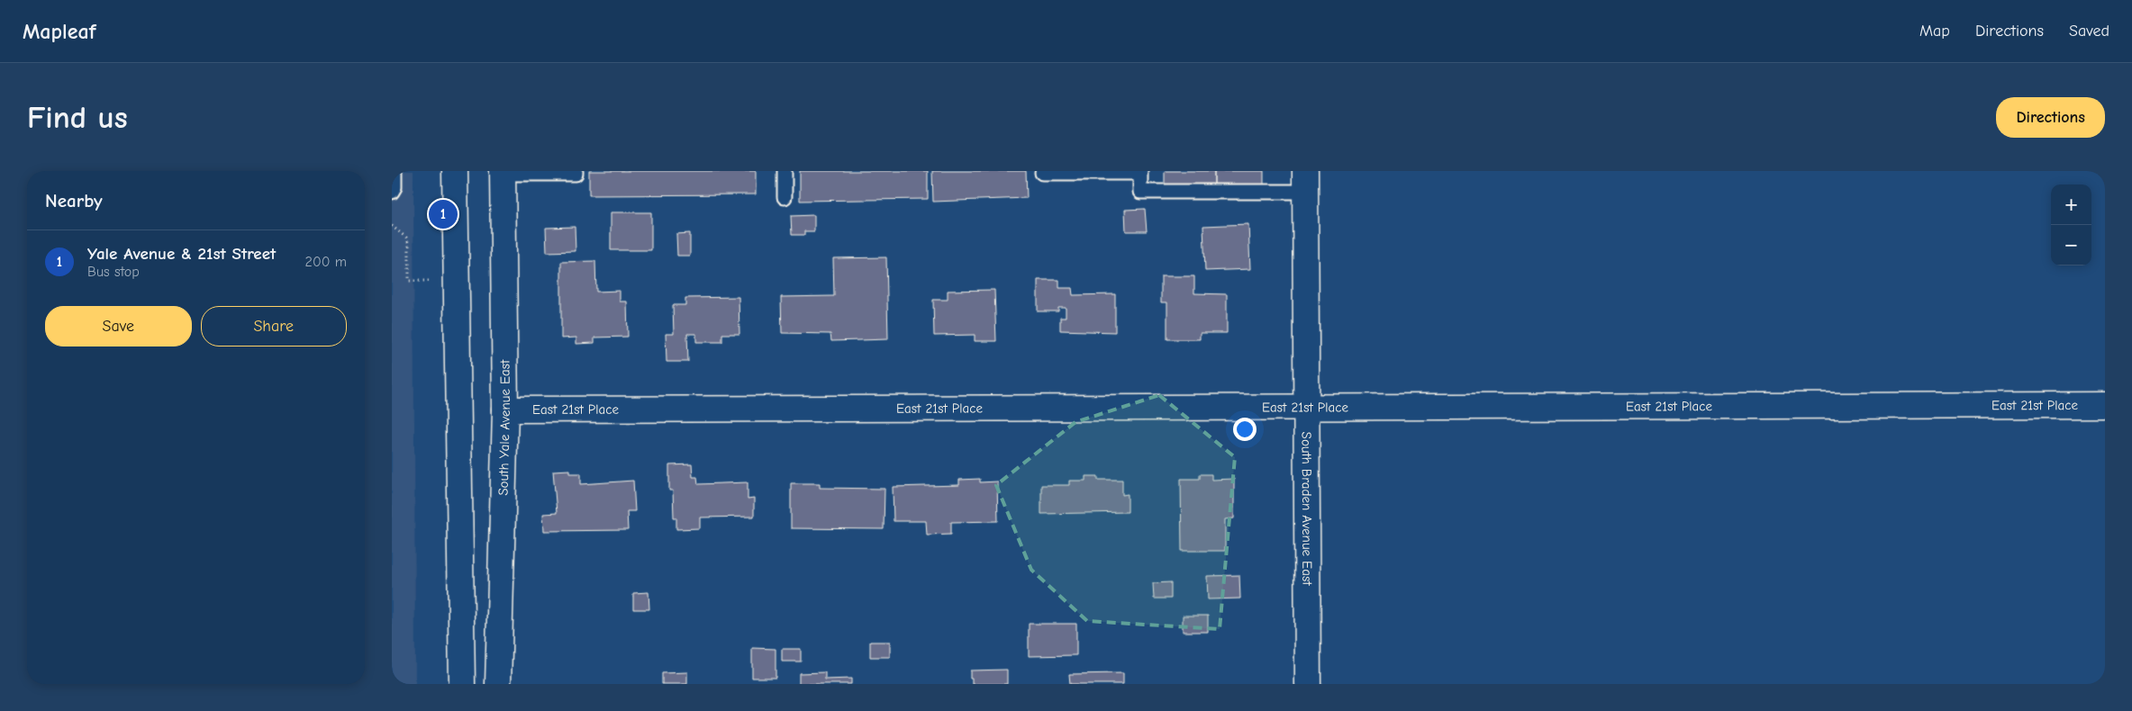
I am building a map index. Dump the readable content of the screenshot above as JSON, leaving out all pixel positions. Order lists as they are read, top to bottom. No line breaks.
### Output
{"streets":{"street":["East 21st Place","South Yale Avenue East","South Braden Avenue East"]},"crossings":[["East 21st Place","South Yale Avenue East"],["East 21st Place","South Braden Avenue East"]],"page":{"header":"Mapleaf","nav":["Map","Directions","Saved"],"buttons":["Directions",["Save","Share"]],"title":"Find us","heading":"Nearby","map_buttons":["+","−"],"pins":"1","list":[{"mark":"1","name":"Yale Avenue & 21st Street","note":"Bus stop","value":"200 m"}]}}
